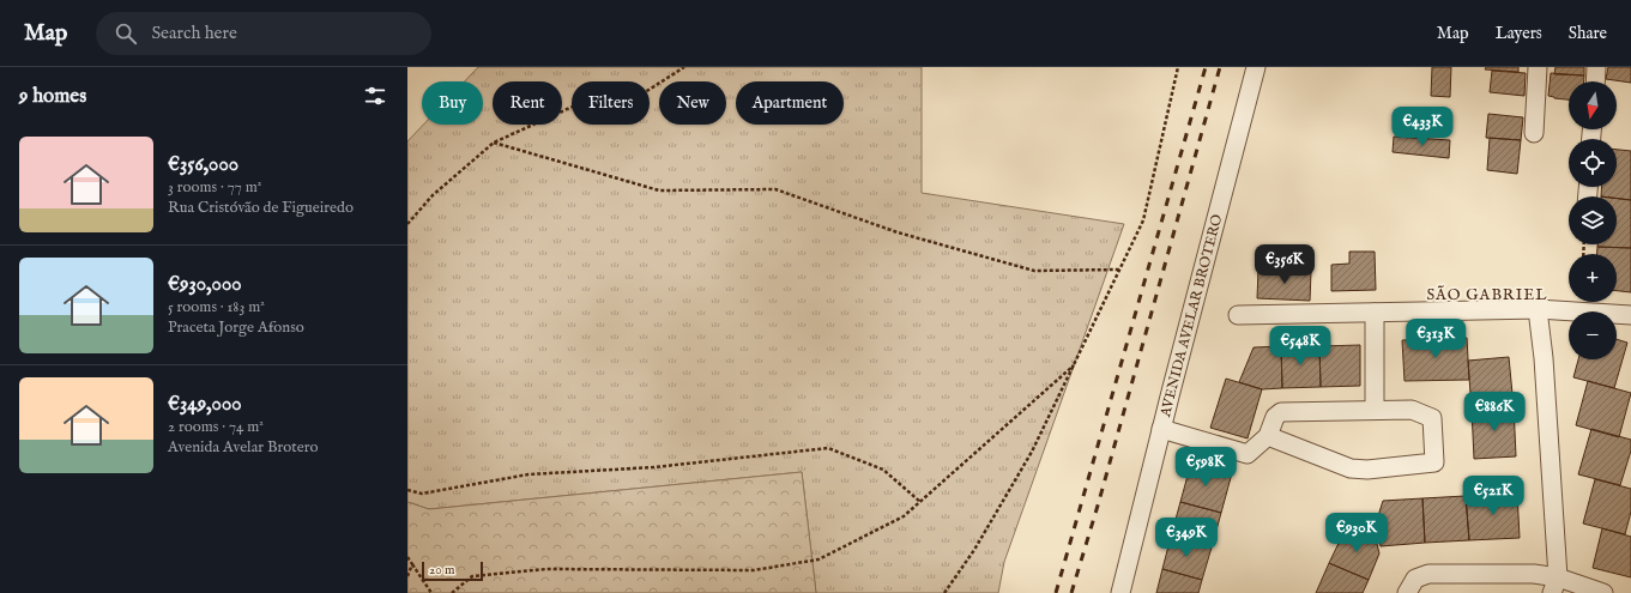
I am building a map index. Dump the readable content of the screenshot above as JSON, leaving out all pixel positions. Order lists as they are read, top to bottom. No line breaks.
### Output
{"streets":{"street":["AVENIDA AVELAR BROTERO"]},"districts":["SÃO GABRIEL"],"scale_bar":"20 m","north":"bottom","page":{"header":"Map","search":"Search here","nav":["Map","Layers","Share"],"heading":"9 homes","map_buttons":["+","−"],"chip":["Buy","Rent","Filters","New","Apartment"],"price":["€433K","€356K","€313K","€548K","€886K","€598K","€521K","€930K","€349K"],"list":[{"name":"€356,000","note":"3 rooms · 77 m² · Rua Cristóvão de Figueiredo"},{"name":"€930,000","note":"5 rooms · 183 m² · Praceta Jorge Afonso"},{"name":"€349,000","note":"2 rooms · 74 m² · Avenida Avelar Brotero"}],"scale":"20 m"}}
